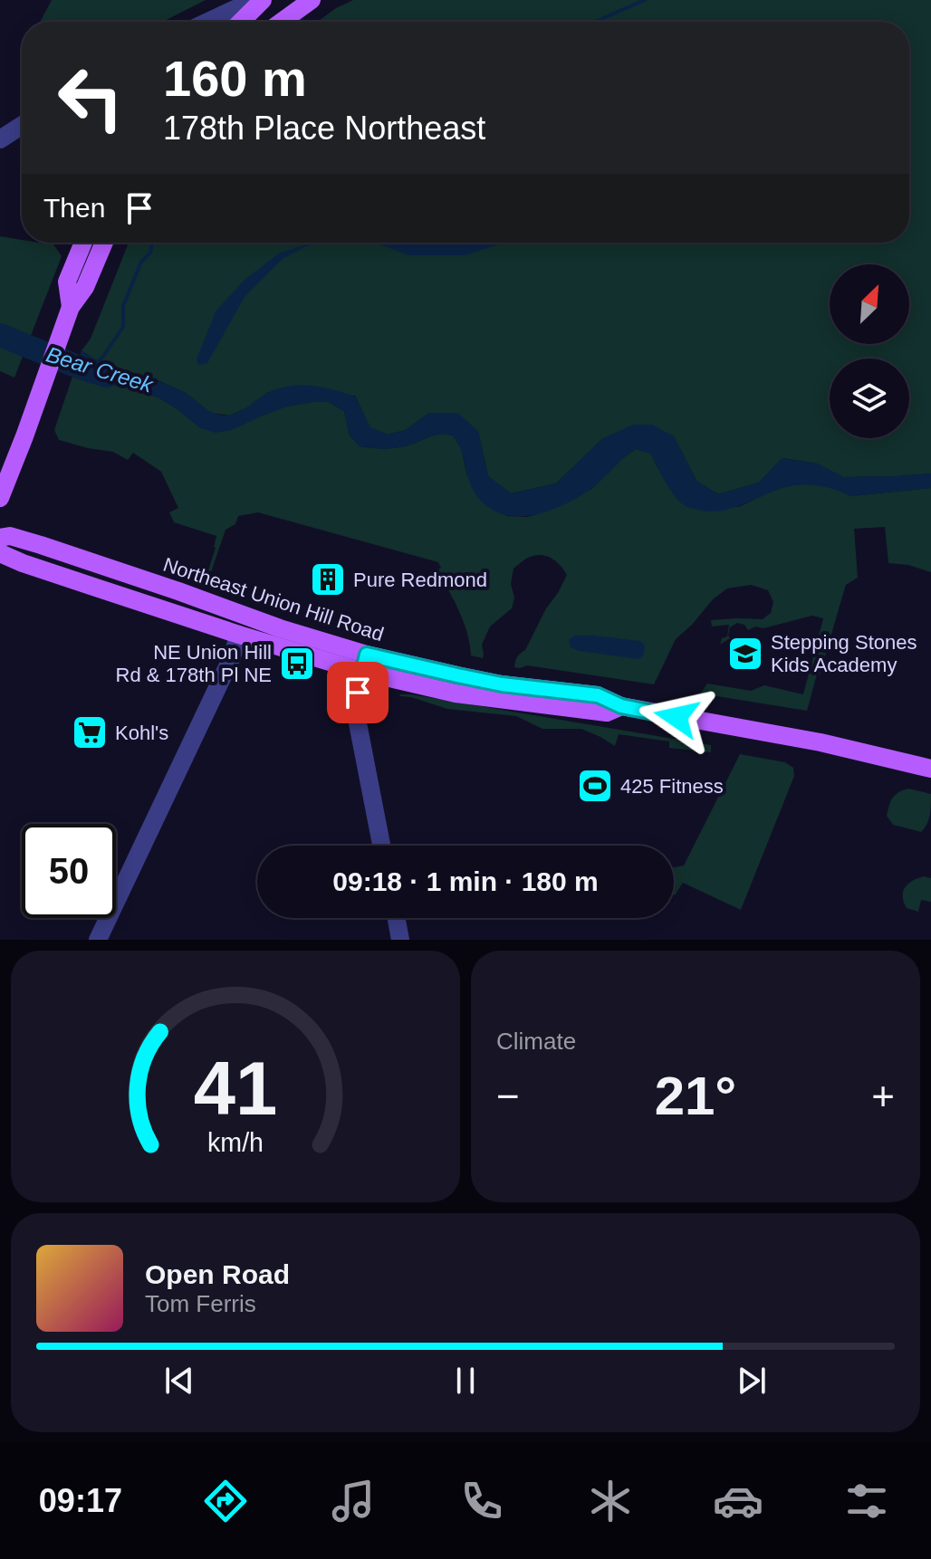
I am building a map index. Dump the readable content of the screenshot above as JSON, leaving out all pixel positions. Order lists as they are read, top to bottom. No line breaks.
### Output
{"streets":{"main road":["Northeast Union Hill Road"]},"water":["Bear Creek"],"places":{"building":["Pure Redmond"],"school or university":["Stepping Stones Kids Academy"],"bus stop":["NE Union Hill Rd & 178th Pl NE"],"supermarket":["Kohl's"],"sports":["425 Fitness"]},"north":"top right","page":{"turn":["160 m","178th Place Northeast"],"then":"Then","limit":"50","trip":"09:18 · 1 min · 180 m","tile":"Climate","heat":["−","21°","+"],"song":["Open Road","Tom Ferris"],"tabs":"09:17","gauge":["41","km/h"]}}
